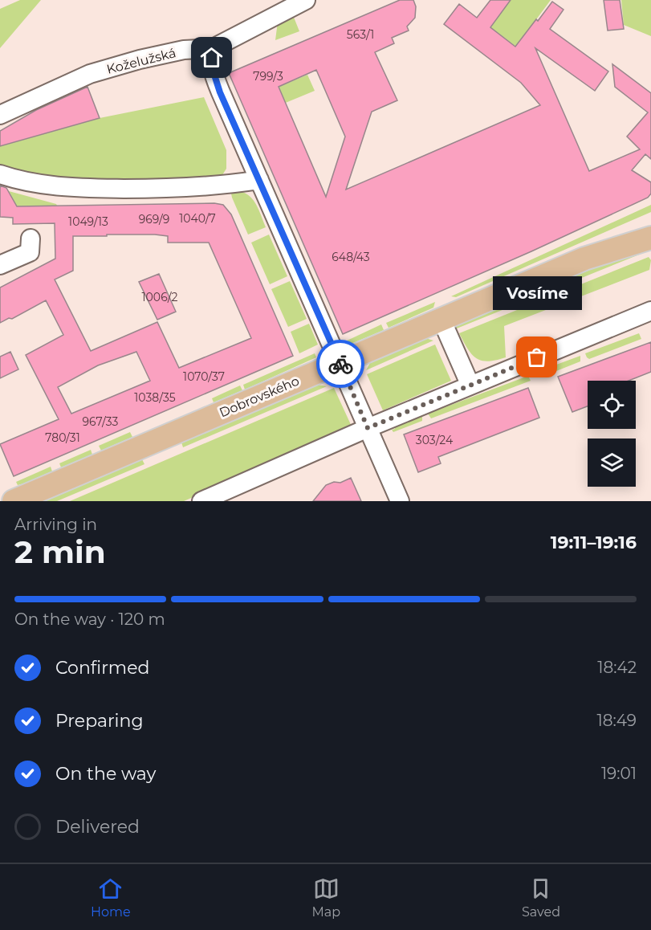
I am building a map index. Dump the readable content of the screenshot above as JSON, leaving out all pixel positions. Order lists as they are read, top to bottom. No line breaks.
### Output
{"streets":{"main road":["Dobrovského"],"street":["Koželužská"]},"places":["Vosíme"],"house_numbers":["563/1","799/3","1040/7","969/9","1049/13","648/43","1006/2","1070/37","1038/35","967/33","780/31","303/24"],"page":{"bubble":"Vosíme","heading":["2 min","Arriving in","19:11–19:16"],"bar":"On the way · 120 m","list":[["Confirmed","18:42"],["Preparing","18:49"],["On the way","19:01"],"Delivered"],"tabs":["Home","Map","Saved"]}}
